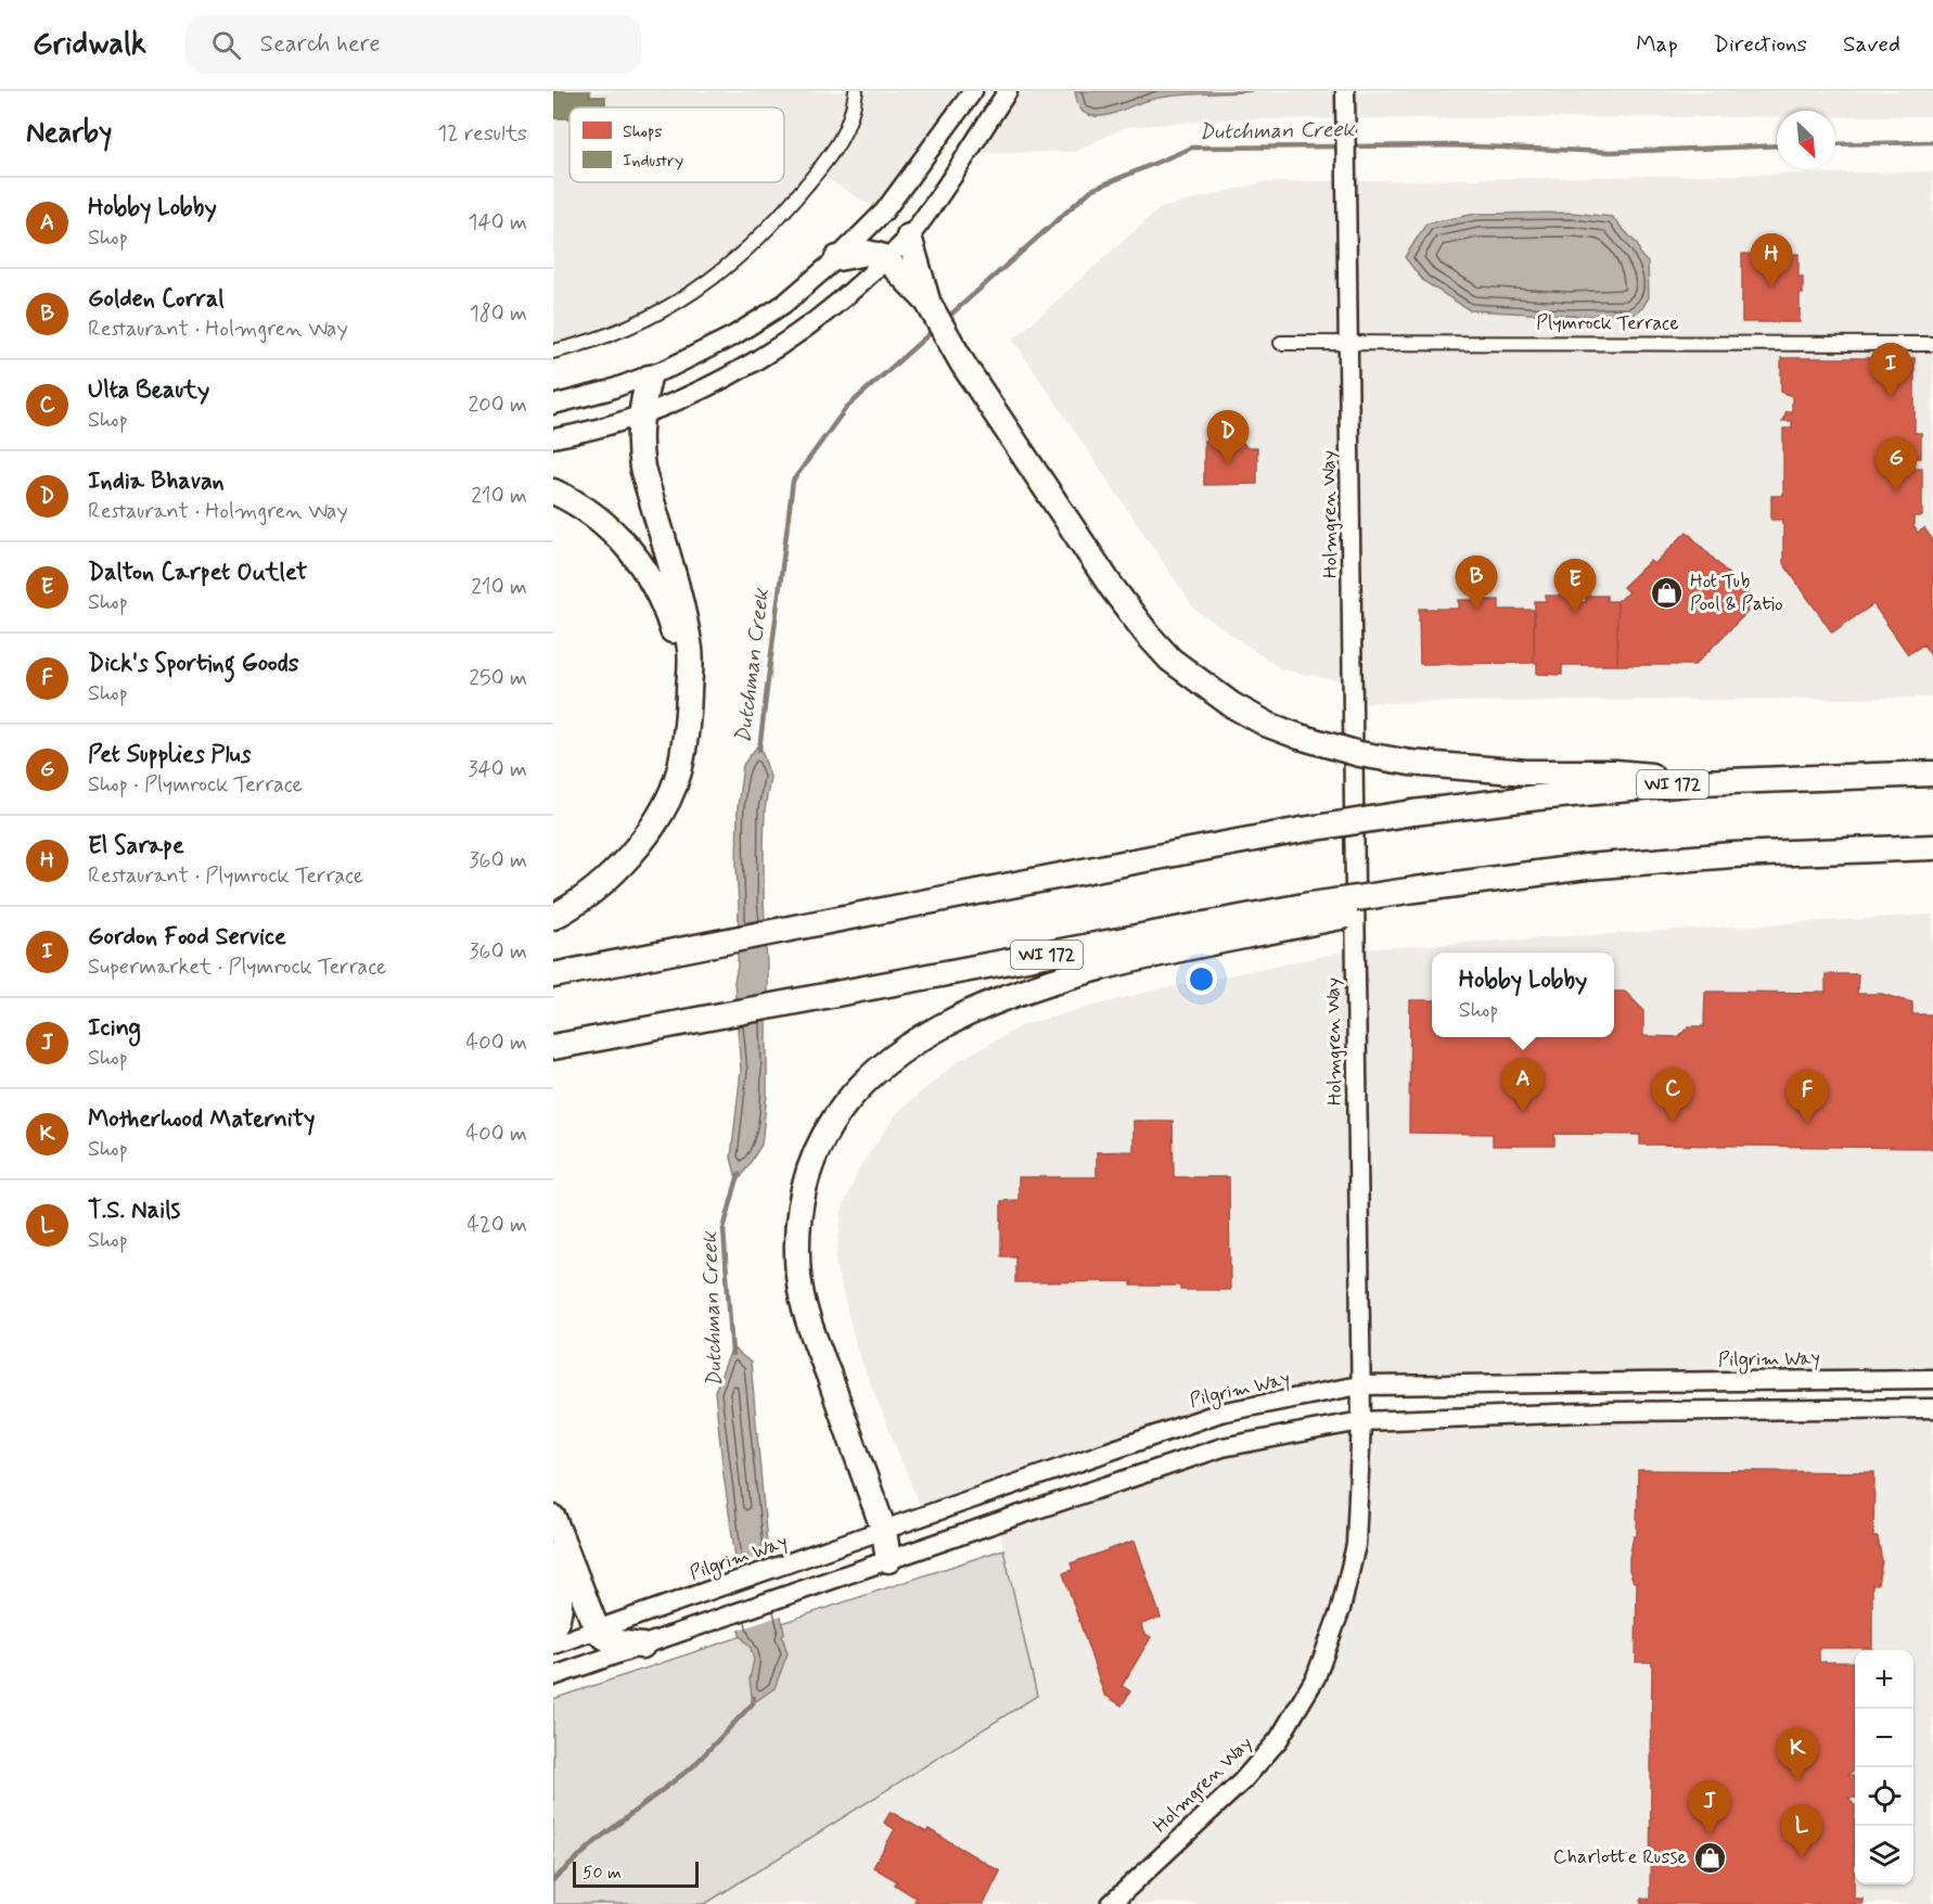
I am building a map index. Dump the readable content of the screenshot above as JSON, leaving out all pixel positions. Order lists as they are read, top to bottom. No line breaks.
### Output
{"streets":{"highway":["WI 172"],"street":["Plymrock Terrace","Holmgren Way","Pilgrim Way"]},"crossings":[["Plymrock Terrace","Holmgren Way"],["Holmgren Way","Pilgrim Way"]],"water":["Dutchman Creek"],"places":{"shop":["Hot Tub Pool & Patio","Charlotte Russe"]},"legend":["Shops","Industry"],"scale_bar":"50 m","north":"bottom right","page":{"header":"Gridwalk","search":"Search here","nav":["Map","Directions","Saved"],"heading":["Nearby","12 results"],"list":[{"mark":"A","name":"Hobby Lobby","note":"Shop","value":"140 m"},{"mark":"B","name":"Golden Corral","note":"Restaurant · Holmgren Way","value":"180 m"},{"mark":"C","name":"Ulta Beauty","note":"Shop","value":"200 m"},{"mark":"D","name":"India Bhavan","note":"Restaurant · Holmgren Way","value":"210 m"},{"mark":"E","name":"Dalton Carpet Outlet","note":"Shop","value":"210 m"},{"mark":"F","name":"Dick's Sporting Goods","note":"Shop","value":"250 m"},{"mark":"G","name":"Pet Supplies Plus","note":"Shop · Plymrock Terrace","value":"340 m"},{"mark":"H","name":"El Sarape","note":"Restaurant · Plymrock Terrace","value":"360 m"},{"mark":"I","name":"Gordon Food Service","note":"Supermarket · Plymrock Terrace","value":"360 m"},{"mark":"J","name":"Icing","note":"Shop","value":"400 m"},{"mark":"K","name":"Motherhood Maternity","note":"Shop","value":"400 m"},{"mark":"L","name":"T.S. Nails","note":"Shop","value":"420 m"}],"pins":["H","I","D","G","B","E","A","C","F","K","J","L"],"popup":["Hobby Lobby","Shop"],"map_buttons":["+","−"],"scale":"50 m"}}
